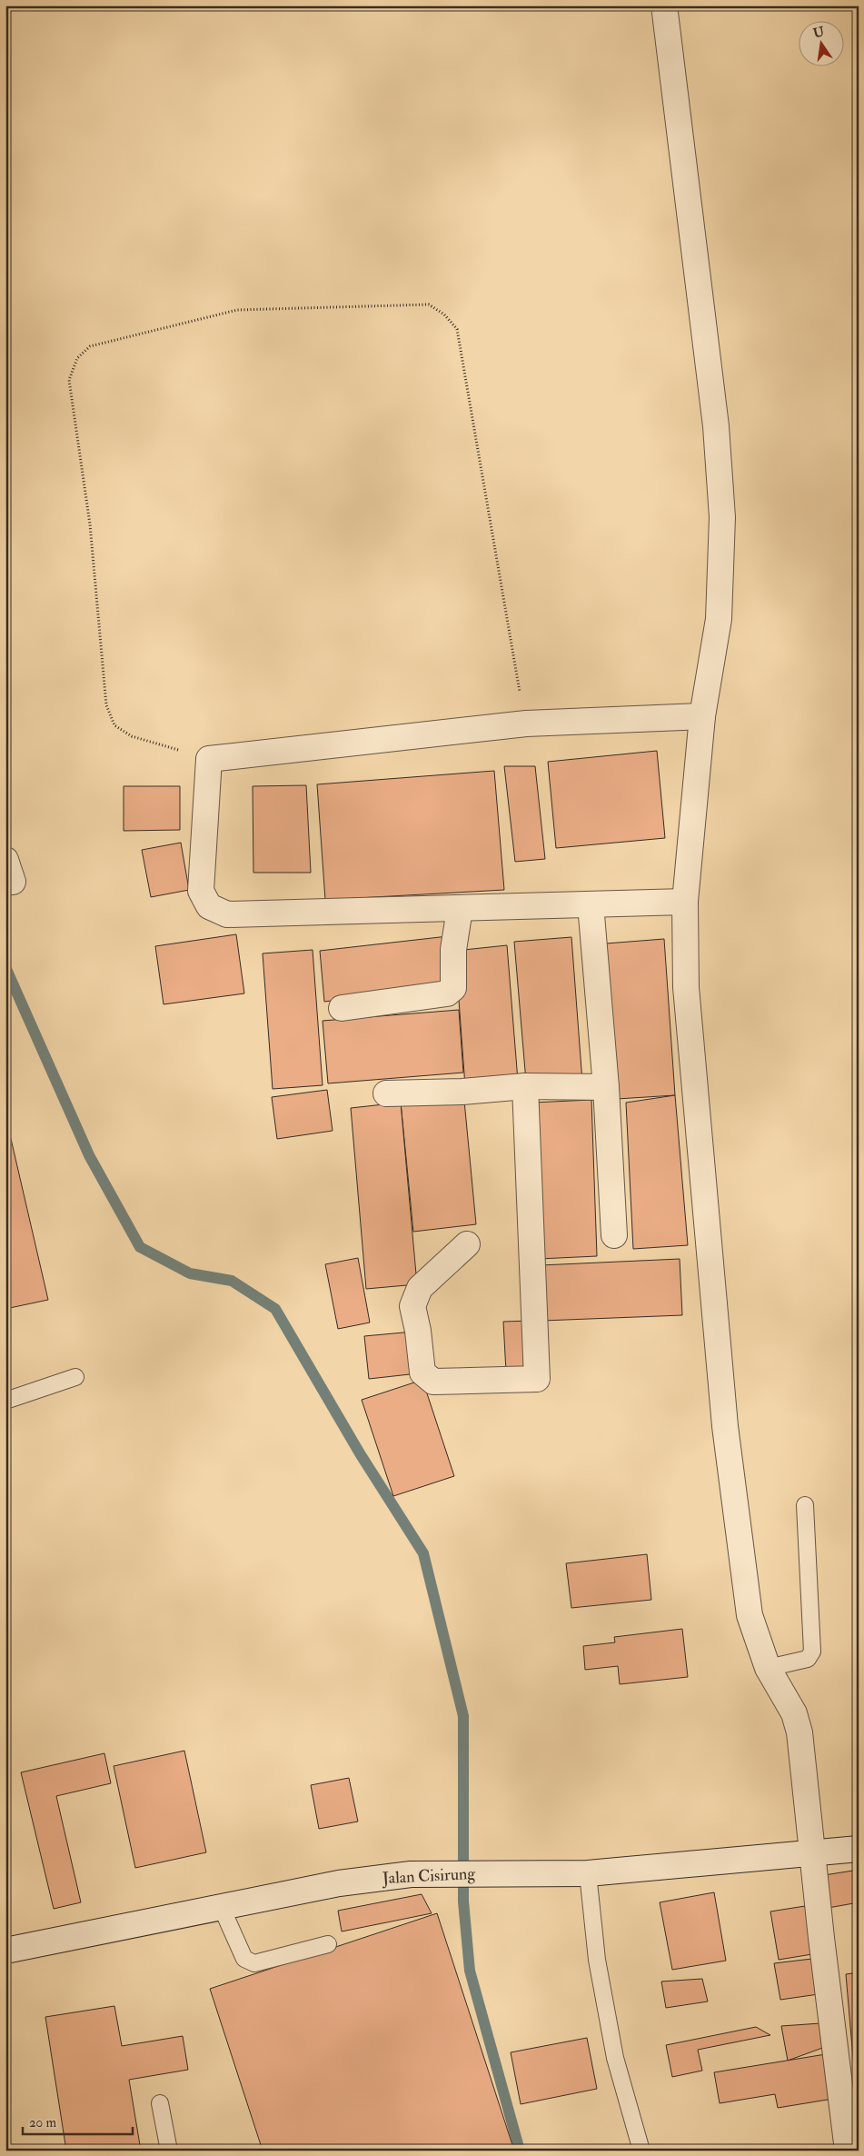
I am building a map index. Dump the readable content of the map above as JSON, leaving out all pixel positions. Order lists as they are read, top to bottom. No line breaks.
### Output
{"streets":{"street":["Jalan Cisirung"]},"scale_bar":"20 m","north":"top"}
